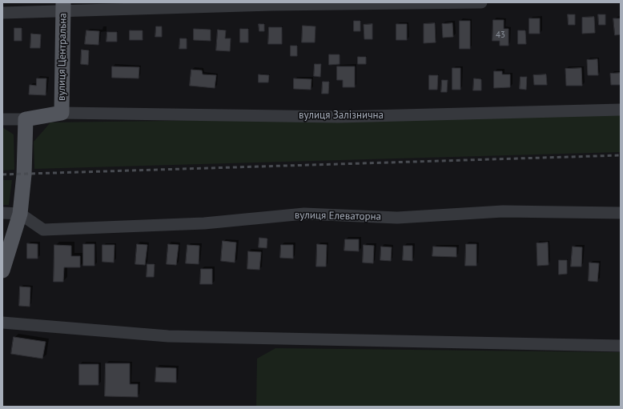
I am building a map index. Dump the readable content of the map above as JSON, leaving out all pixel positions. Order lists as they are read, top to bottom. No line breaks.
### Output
{"streets":{"main road":["вулиця Центральна"],"street":["вулиця Залізнична","вулиця Елеваторна"]},"crossings":[["вулиця Центральна","вулиця Залізнична"]],"house_numbers":["43"]}
